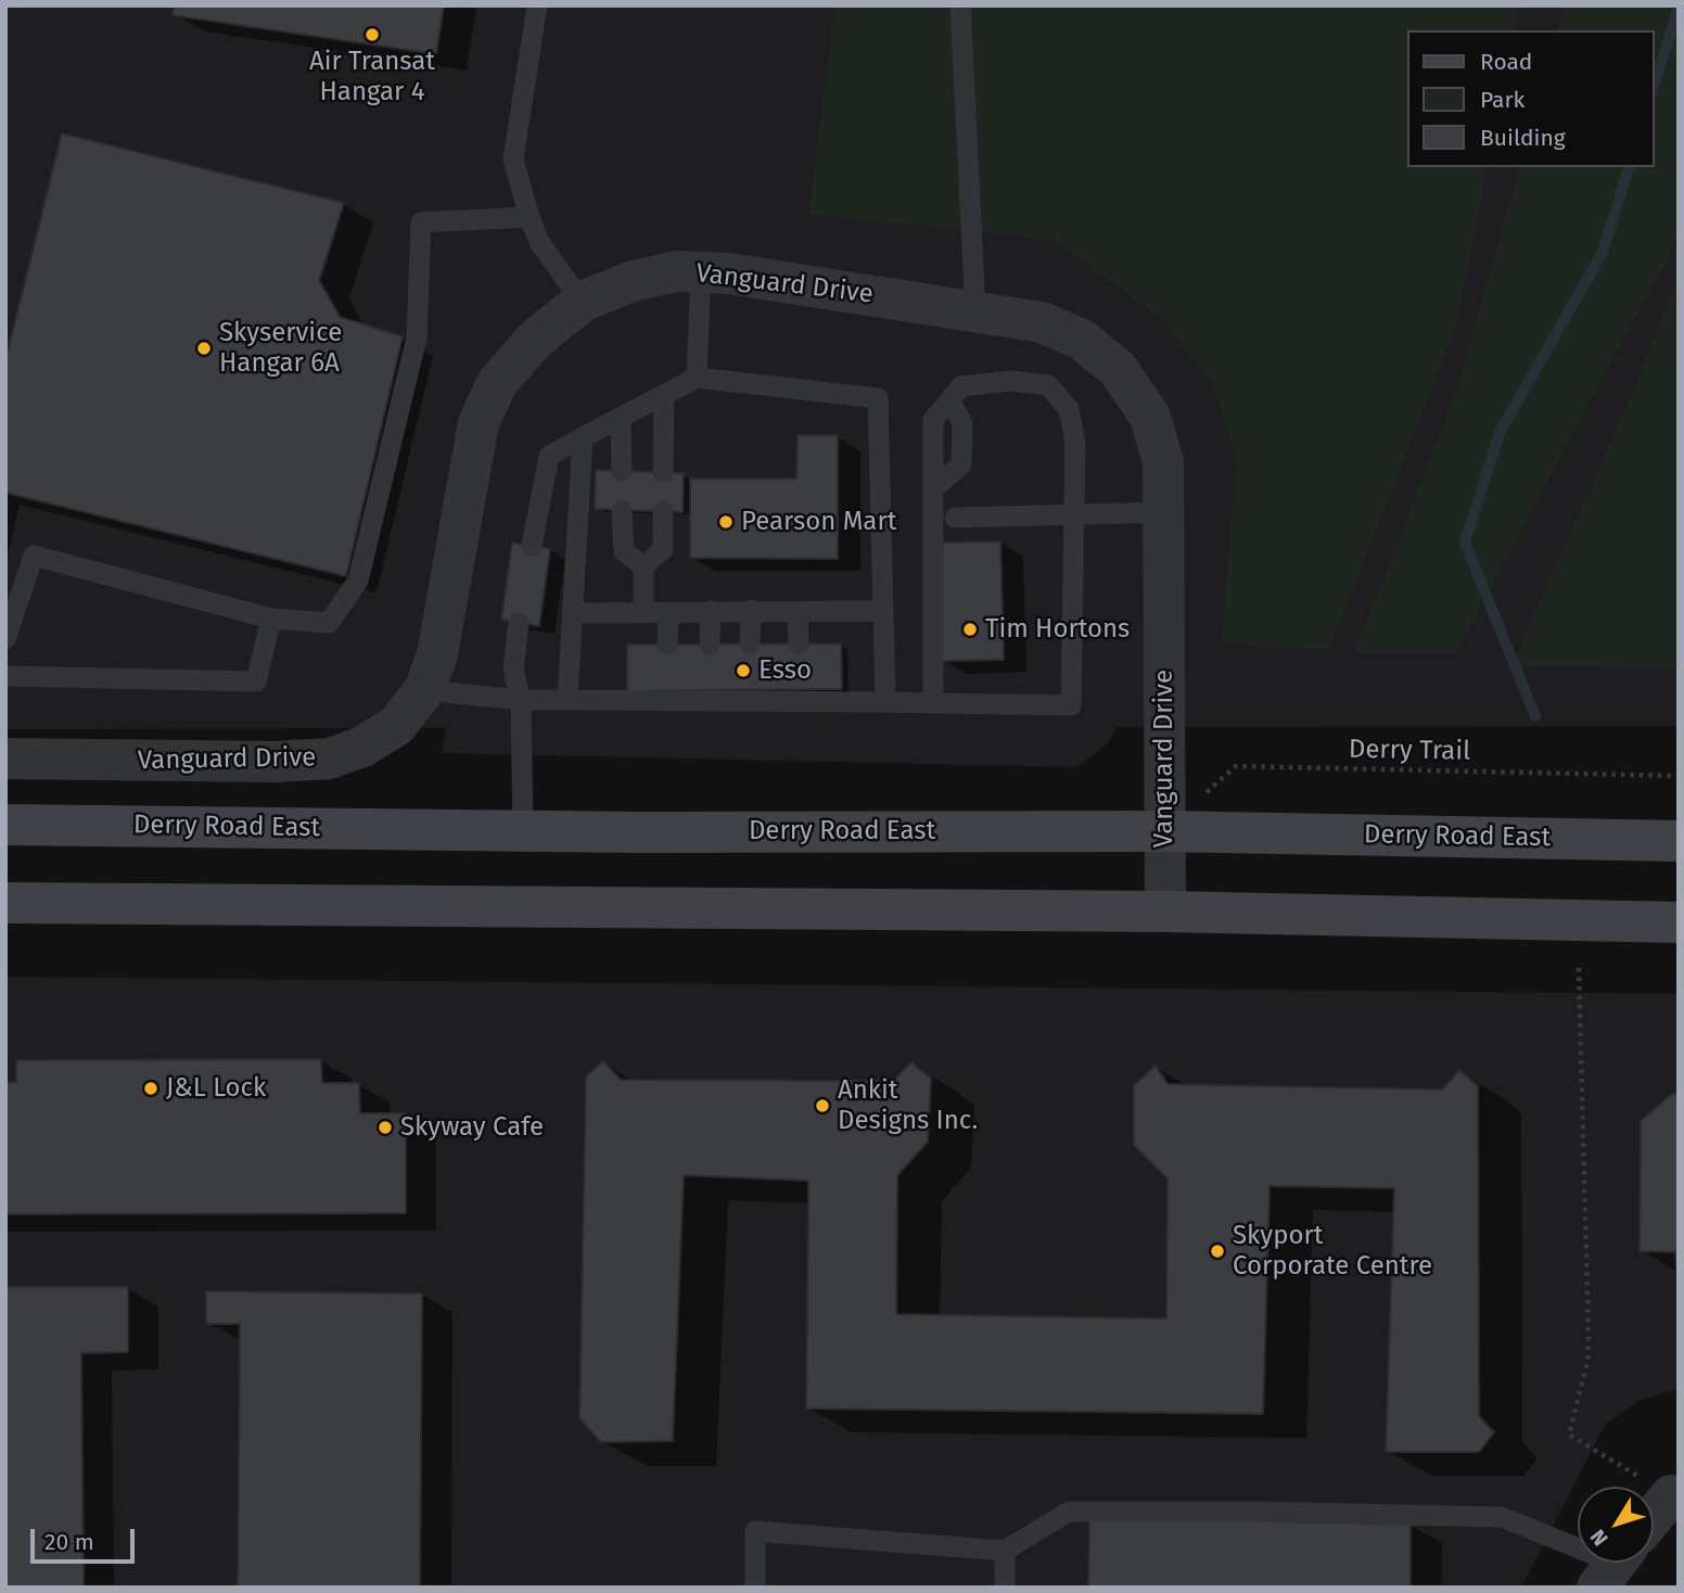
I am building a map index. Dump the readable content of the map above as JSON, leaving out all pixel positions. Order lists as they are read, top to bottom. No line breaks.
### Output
{"streets":{"main road":["Derry Road East"],"street":["Vanguard Drive"],"path":["Derry Trail"]},"crossings":[["Vanguard Drive","Derry Trail"],["Vanguard Drive","Derry Road East"],["Derry Trail","Derry Road East"]],"places":["Air Transat Hangar 4","Skyservice Hangar 6A","Pearson Mart","Tim Hortons","Esso","J&L Lock","Ankit Designs Inc.","Skyway Cafe","Skyport Corporate Centre"],"legend":["Road","Park","Building"],"scale_bar":"20 m","north":"bottom left"}
